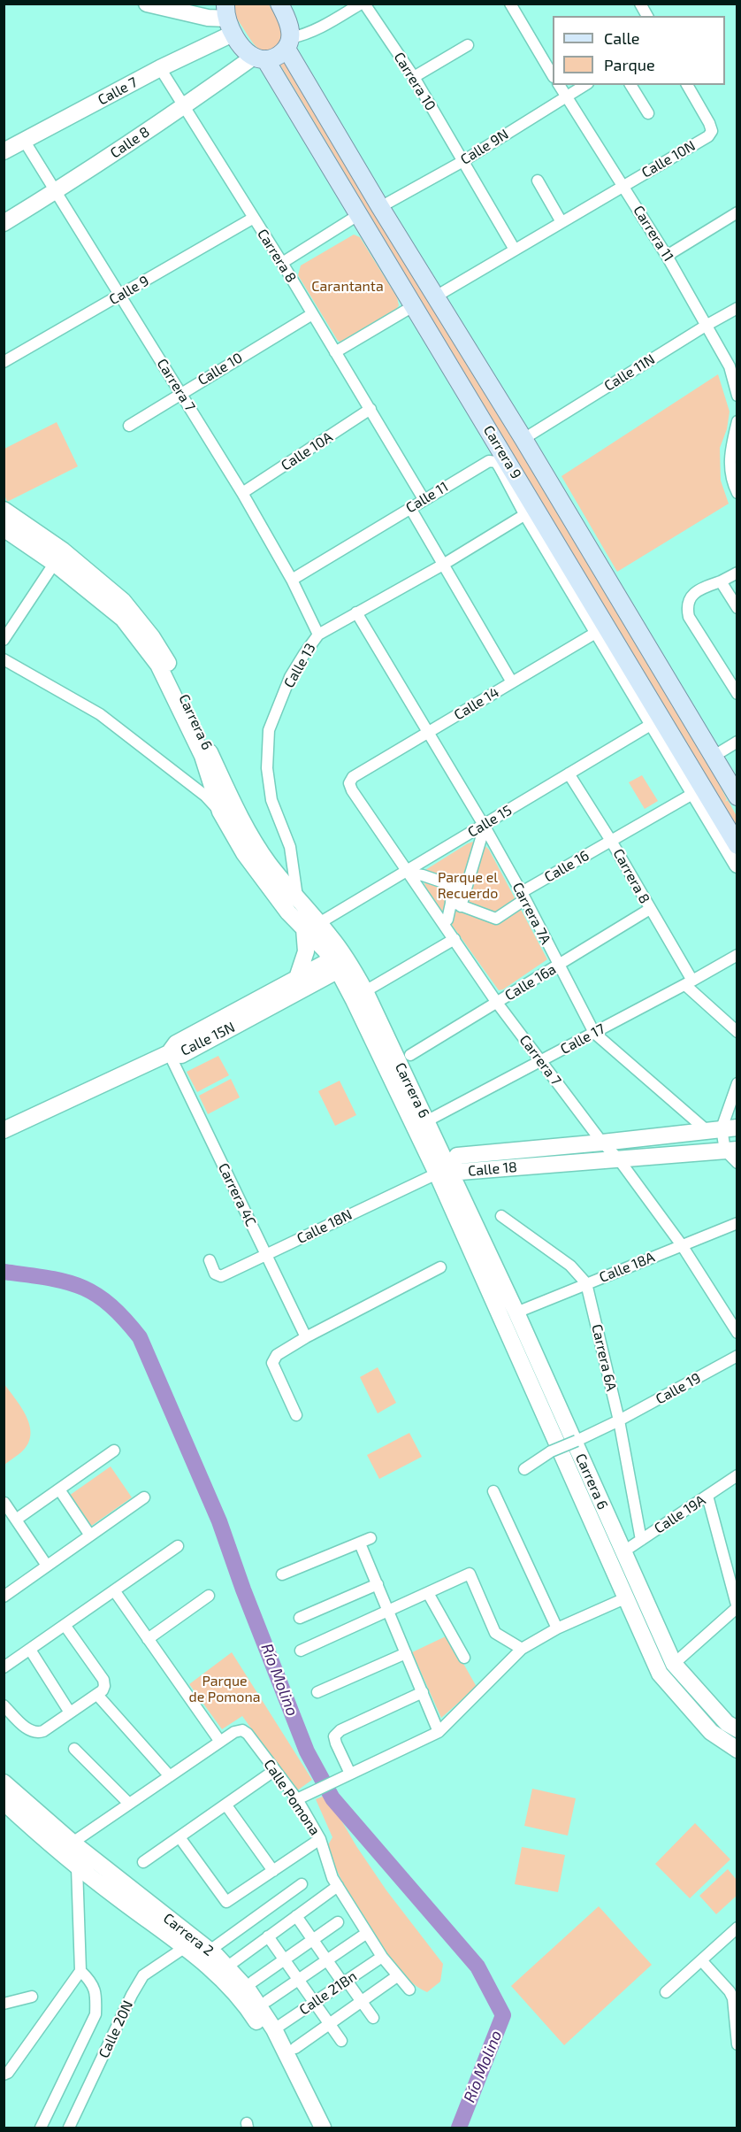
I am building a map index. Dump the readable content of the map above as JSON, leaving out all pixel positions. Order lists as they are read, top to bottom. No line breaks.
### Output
{"streets":{"main road":["Calle 7","Calle 8","Carrera 9","Carrera 6","Calle 15N","Calle 18","Carrera 2"],"street":["Carrera 10","Calle 9N","Calle 10N","Carrera 11","Carrera 8","Calle 9","Calle 10","Calle 11N","Carrera 7","Calle 10A","Calle 11","Calle 13","Calle 14","Calle 15","Calle 16","Carrera 7A","Calle 16a","Calle 17","Carrera 4C","Calle 18N","Calle 18A","Carrera 6A","Calle 19","Calle 19A","Calle Pomona","Calle 21Bn","Calle 20N"]},"crossings":[["Carrera 10","Calle 9N"],["Carrera 10","Calle 10N"],["Calle 7","Carrera 8"],["Calle 7","Carrera 7"],["Calle 7","Carrera 9"],["Calle 8","Carrera 8"],["Calle 8","Carrera 7"],["Calle 8","Carrera 9"],["Calle 9N","Carrera 11"],["Calle 9N","Carrera 9"],["Calle 10N","Carrera 11"],["Calle 10N","Carrera 9"],["Carrera 11","Calle 11N"],["Carrera 8","Calle 9"],["Carrera 8","Calle 10"],["Carrera 8","Calle 10A"],["Carrera 8","Calle 11"],["Carrera 8","Calle 15"],["Carrera 8","Calle 16"],["Carrera 8","Calle 16a"],["Carrera 8","Calle 17"],["Calle 9","Carrera 7"],["Calle 10","Carrera 7"],["Calle 11N","Carrera 9"],["Carrera 7","Calle 10A"],["Carrera 7","Calle 11"],["Carrera 7","Calle 13"],["Carrera 7","Calle 14"],["Carrera 7","Calle 15"],["Carrera 7","Calle 16a"],["Carrera 7","Calle 17"],["Carrera 7","Calle 18"],["Carrera 7","Calle 18A"],["Carrera 9","Calle 14"],["Carrera 9","Calle 15"],["Calle 13","Carrera 6"],["Calle 13","Carrera 7A"],["Calle 14","Carrera 7A"],["Carrera 6","Calle 15"],["Carrera 6","Calle 15N"],["Carrera 6","Calle 17"],["Carrera 6","Calle 18"],["Carrera 6","Calle 18N"],["Carrera 6","Calle 18A"],["Carrera 6","Calle 19A"],["Calle 15","Carrera 7A"],["Calle 16","Carrera 7A"],["Carrera 7A","Calle 16a"],["Carrera 7A","Calle 17"],["Carrera 7A","Calle 18"],["Calle 15N","Carrera 4C"],["Calle 18","Calle 18N"],["Carrera 4C","Calle 18N"],["Calle 18A","Carrera 6A"],["Carrera 6A","Calle 19"],["Carrera 6A","Calle 19A"],["Calle Pomona","Carrera 2"],["Carrera 2","Calle 21Bn"],["Carrera 2","Calle 20N"]],"water":["Río Molino"],"parks":["Carantanta","Parque el Recuerdo","Parque de Pomona"],"legend":["Calle","Parque"]}
